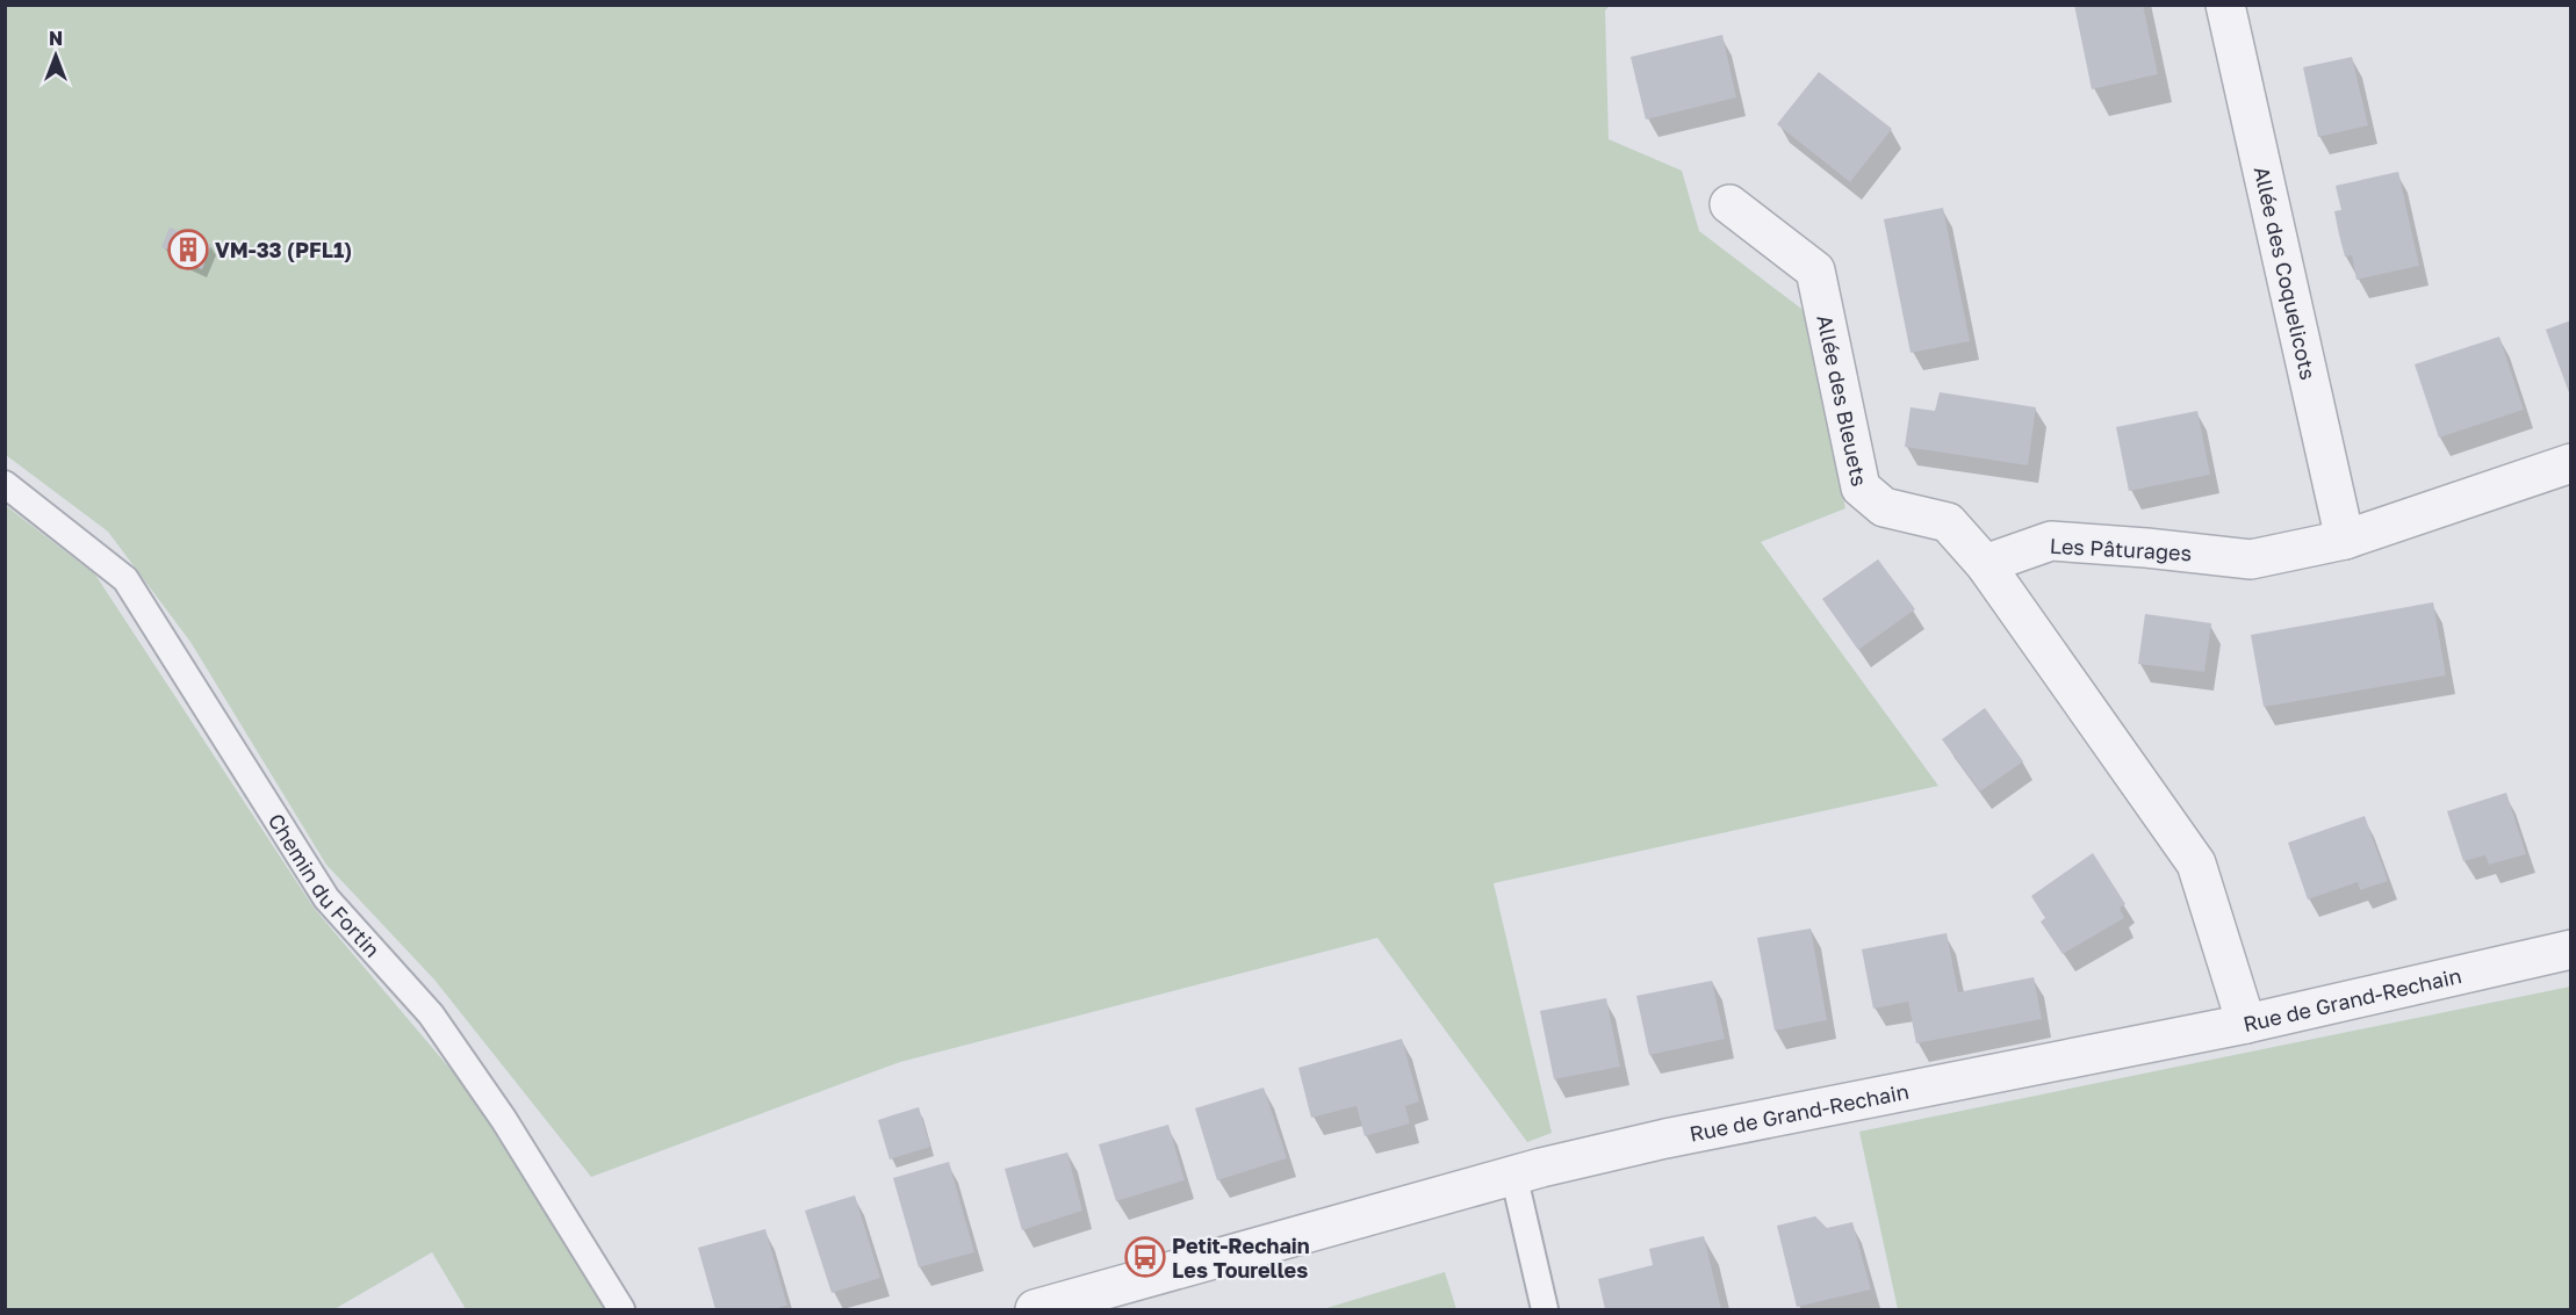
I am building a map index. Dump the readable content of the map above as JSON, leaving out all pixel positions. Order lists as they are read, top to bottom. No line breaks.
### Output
{"streets":{"street":["Allée des Coquelicots","Allée des Bleuets","Les Pâturages","Rue de Grand-Rechain"],"lane":["Chemin du Fortin"]},"crossings":[["Allée des Coquelicots","Les Pâturages"],["Allée des Bleuets","Les Pâturages"]],"places":{"building":["VM-33 (PFL1)"],"bus stop":["Petit-Rechain Les Tourelles"]},"north":"top"}
